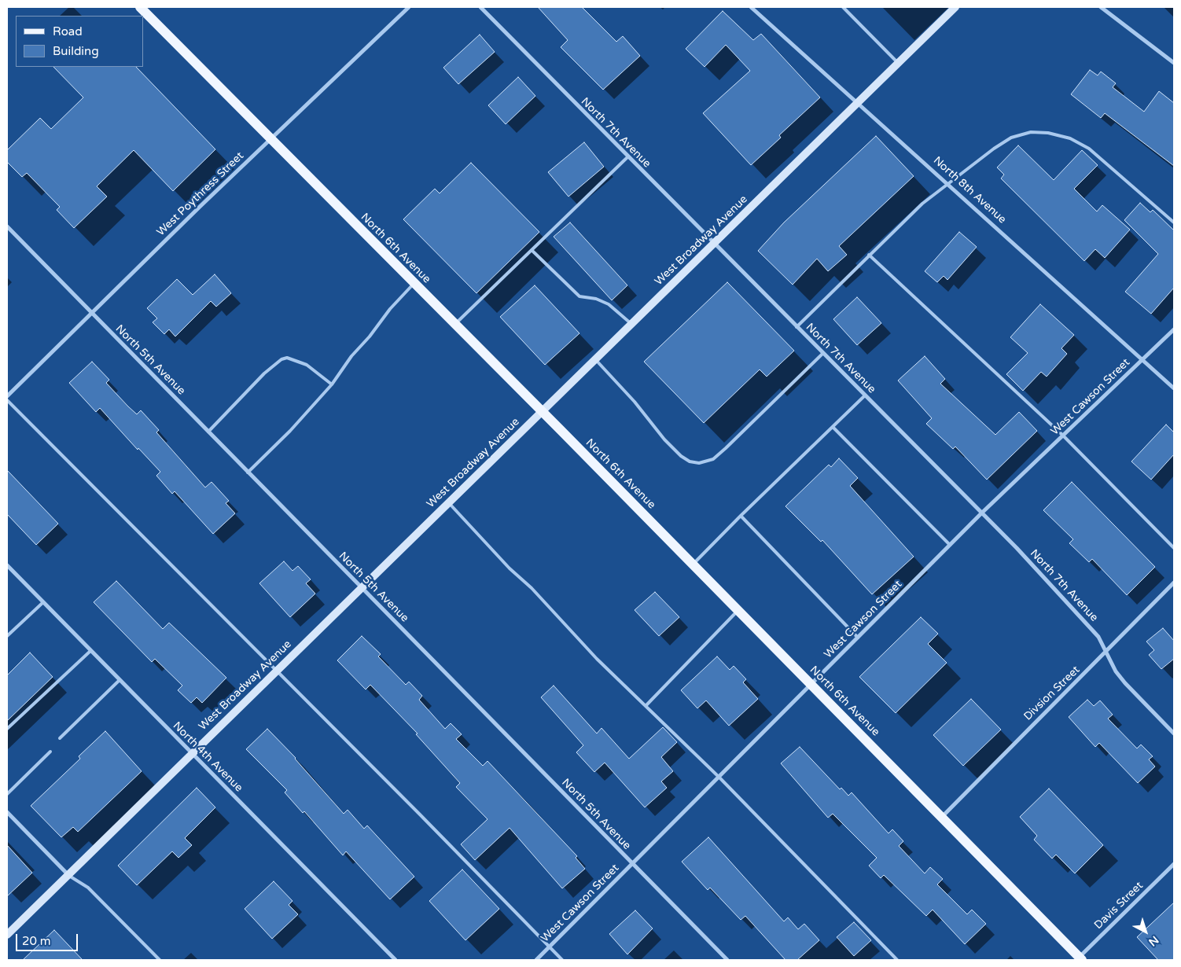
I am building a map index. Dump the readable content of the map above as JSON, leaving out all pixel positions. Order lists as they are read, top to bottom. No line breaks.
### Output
{"streets":{"main road":["West Broadway Avenue","North 6th Avenue"],"street":["North 7th Avenue","North 8th Avenue","West Poythress Street","North 5th Avenue","West Cawson Street","Divsion Street","North 4th Avenue","Davis Street"]},"crossings":[["North 7th Avenue","West Broadway Avenue"],["North 7th Avenue","West Cawson Street"],["North 7th Avenue","Divsion Street"],["North 8th Avenue","West Broadway Avenue"],["North 8th Avenue","West Cawson Street"],["West Poythress Street","North 6th Avenue"],["West Poythress Street","North 5th Avenue"],["West Broadway Avenue","North 6th Avenue"],["West Broadway Avenue","North 5th Avenue"],["West Broadway Avenue","North 4th Avenue"],["North 6th Avenue","West Cawson Street"],["North 6th Avenue","Divsion Street"],["North 6th Avenue","Davis Street"],["North 5th Avenue","West Cawson Street"]],"legend":["Road","Building"],"scale_bar":"20 m","north":"bottom right"}
